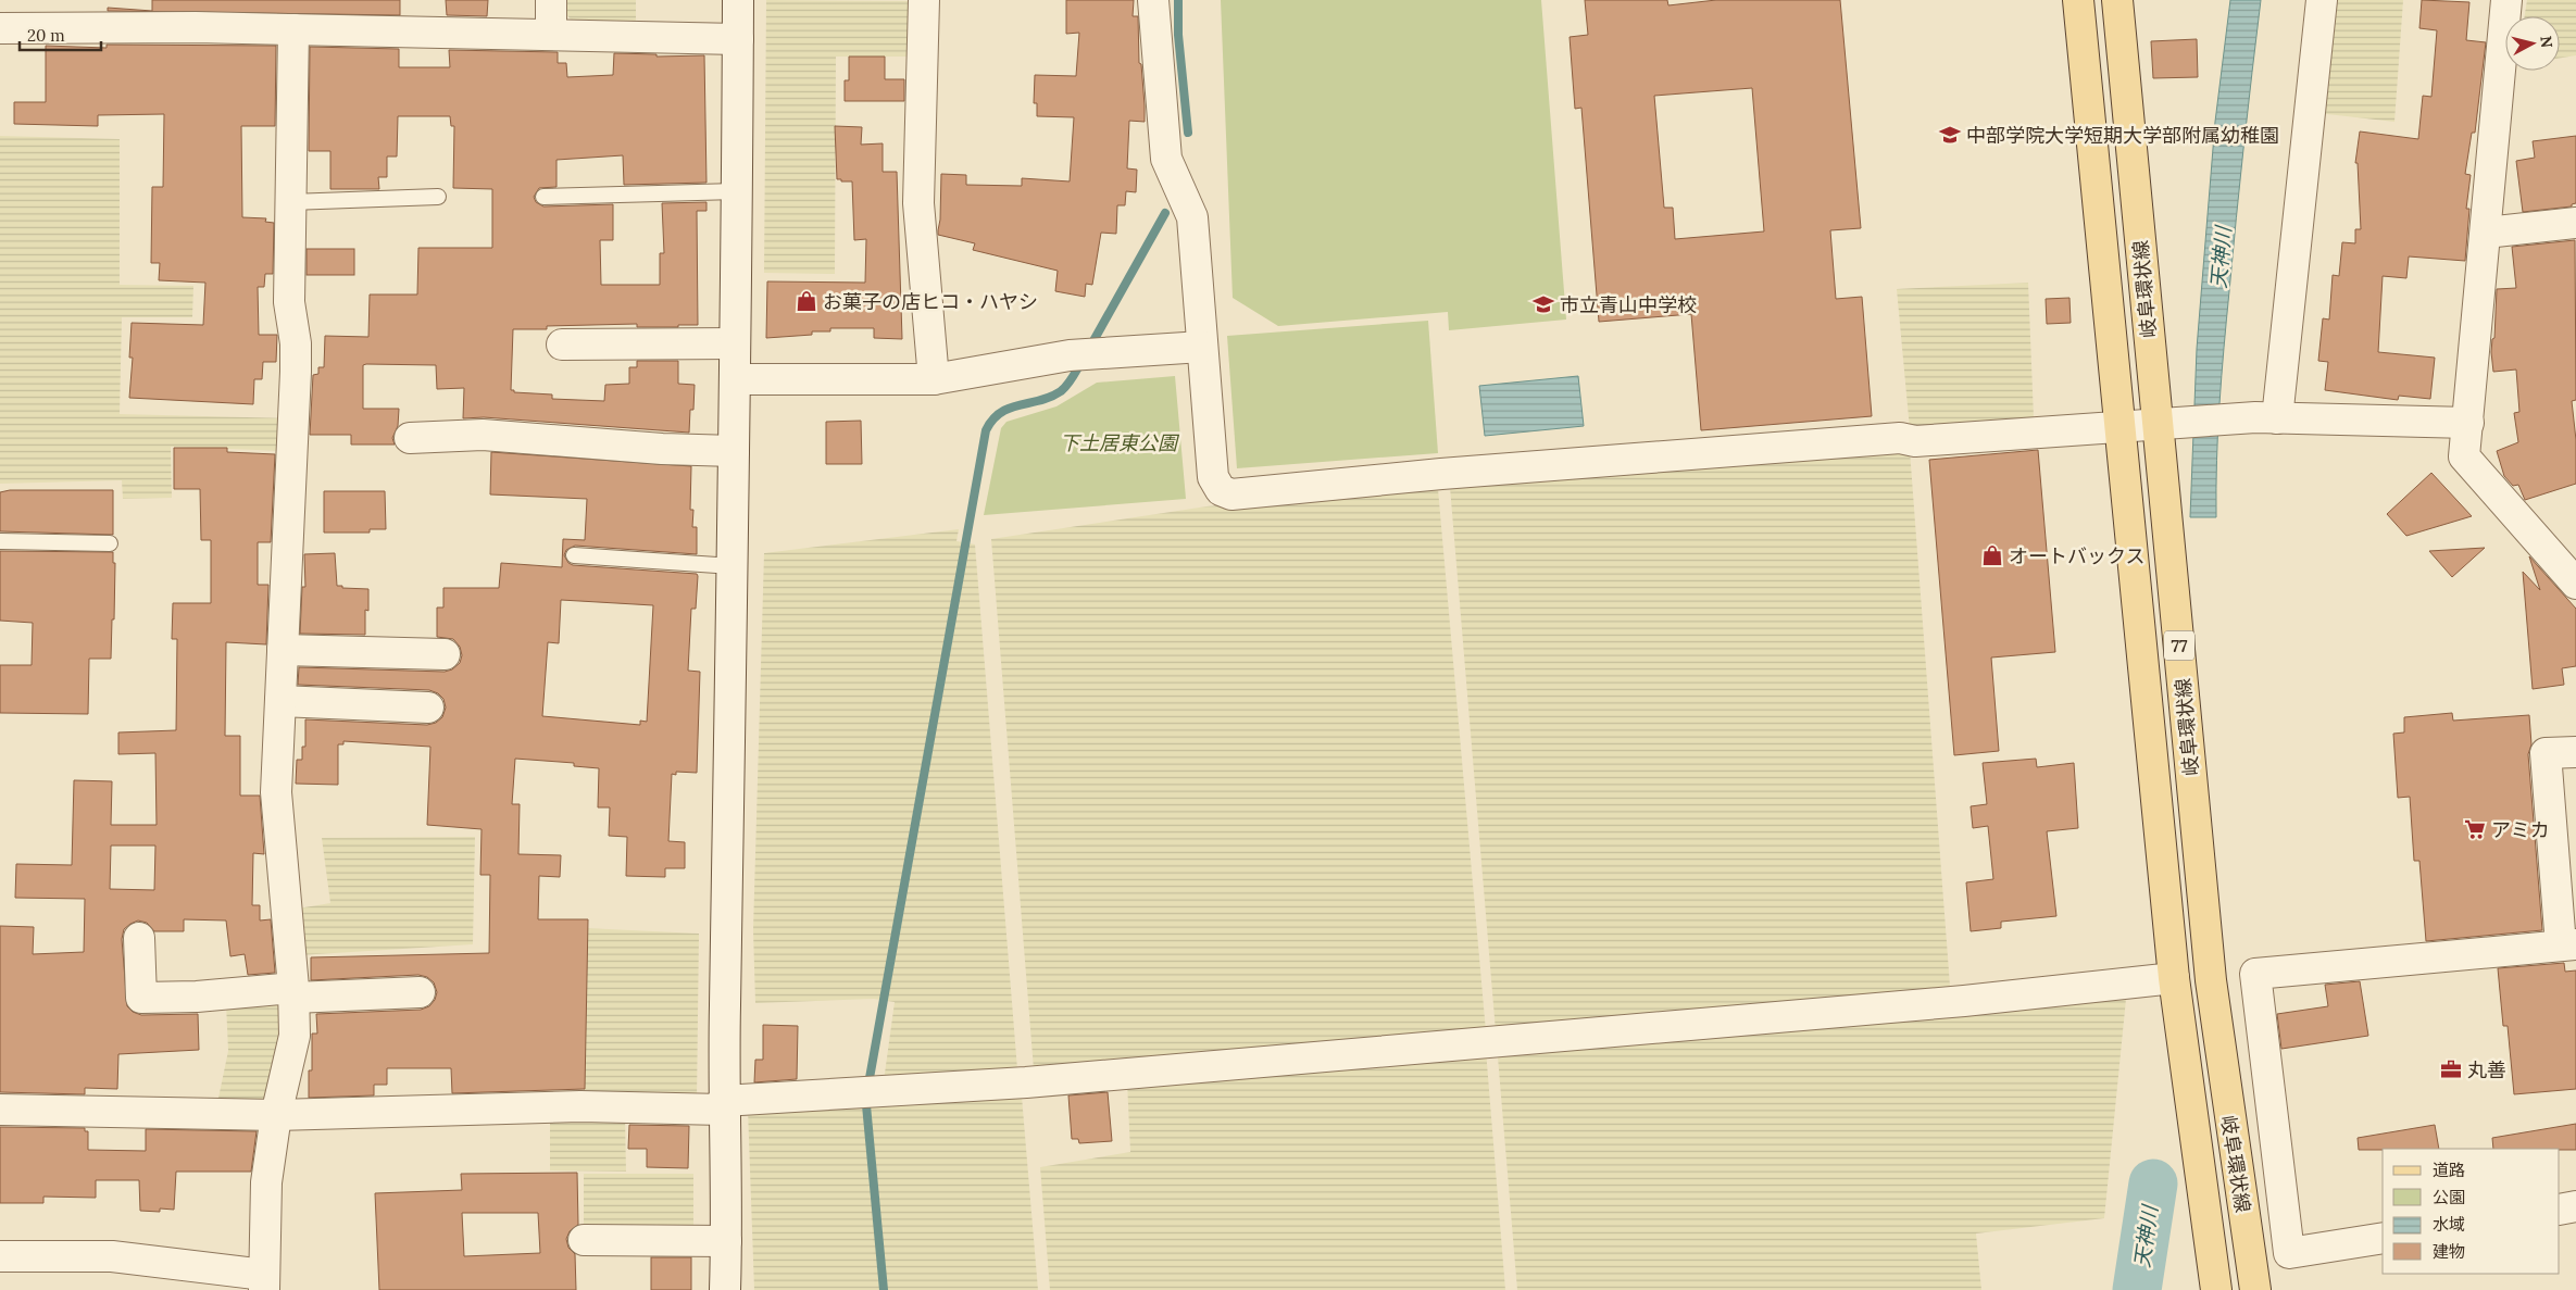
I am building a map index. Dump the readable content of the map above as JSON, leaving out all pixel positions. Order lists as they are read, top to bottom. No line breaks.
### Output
{"streets":{"main road":["岐阜環状線","77"]},"water":["天神川"],"parks":["下土居東公園"],"places":{"school or university":["中部学院大学短期大学部附属幼稚園","市立青山中学校"],"shop":["お菓子の店ヒコ・ハヤシ","オートバックス"],"supermarket":["アミカ"],"office":["丸善"]},"legend":["道路","公園","水域","建物"],"scale_bar":"20 m","north":"right"}
